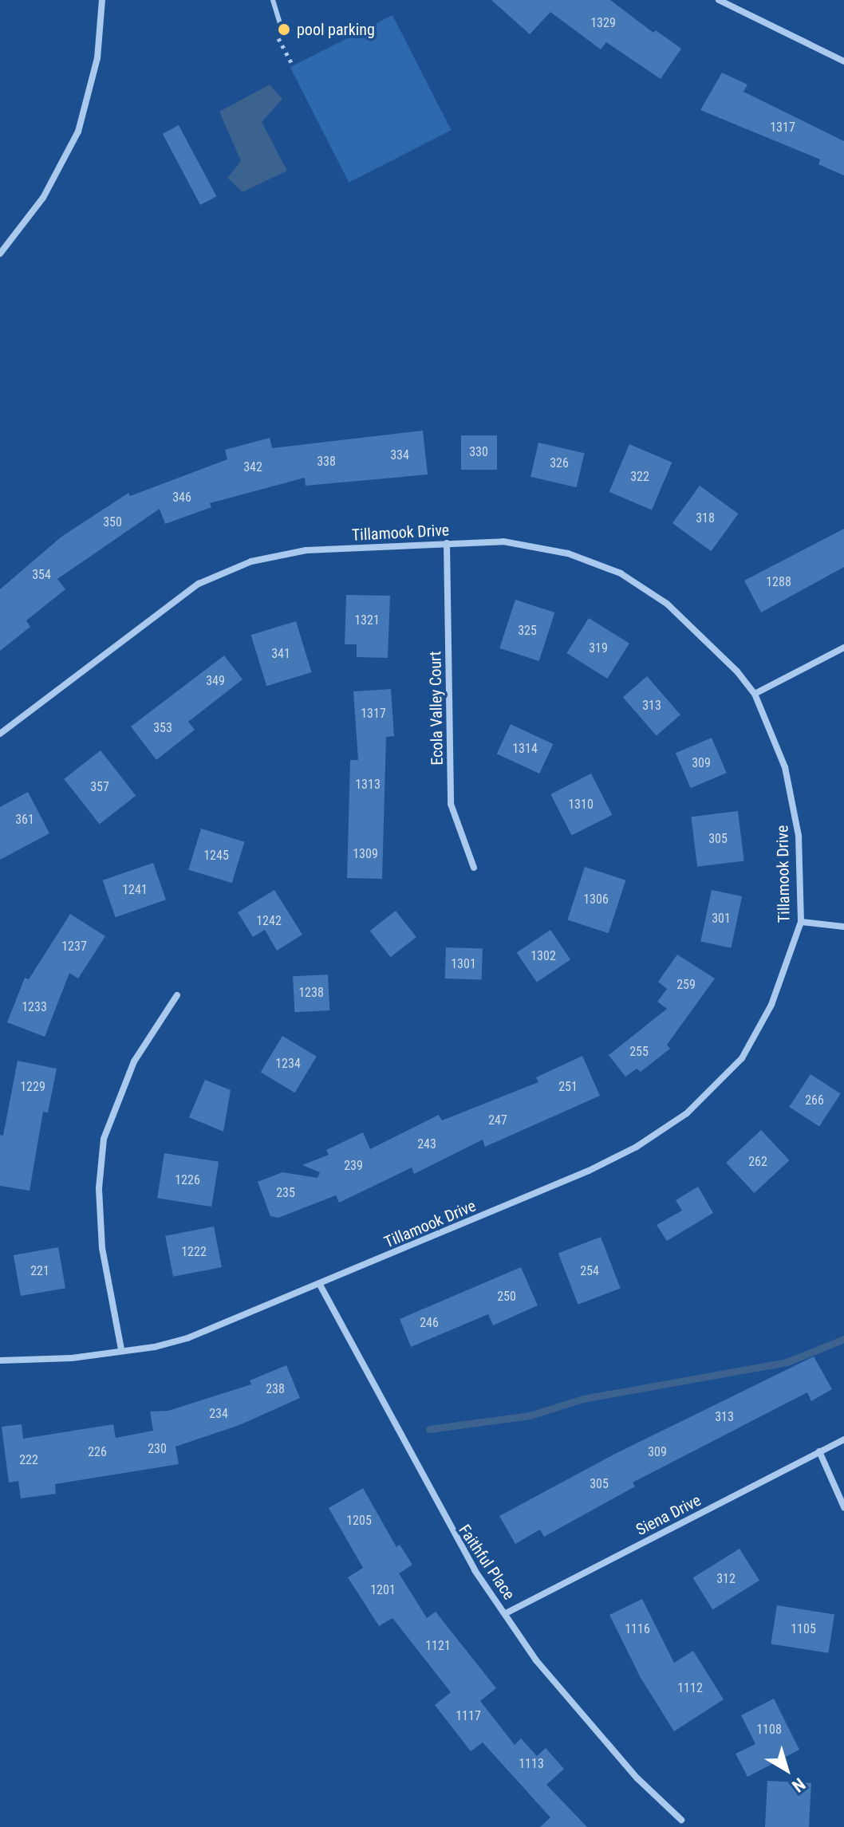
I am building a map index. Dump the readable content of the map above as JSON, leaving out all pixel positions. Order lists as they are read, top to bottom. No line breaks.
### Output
{"streets":{"street":["Tillamook Drive","Ecola Valley Court","Siena Drive","Faithful Place"]},"crossings":[["Tillamook Drive","Ecola Valley Court"],["Tillamook Drive","Faithful Place"],["Siena Drive","Faithful Place"]],"places":["pool parking"],"house_numbers":["1329","1317","330","334","338","326","342","322","346","318","350","354","1288","1321","325","319","341","349","313","1317","353","1314","309","1313","357","1310","361","305","1309","1245","1241","1306","301","1242","1237","1302","1301","259","1238","1233","255","1234","1229","251","266","247","243","262","239","1226","235","1222","221","254","250","246","238","234","313","230","226","309","222","305","1205","312","1201","1116","1105","1121","1112","1117","1108","1113"],"north":"bottom right"}
